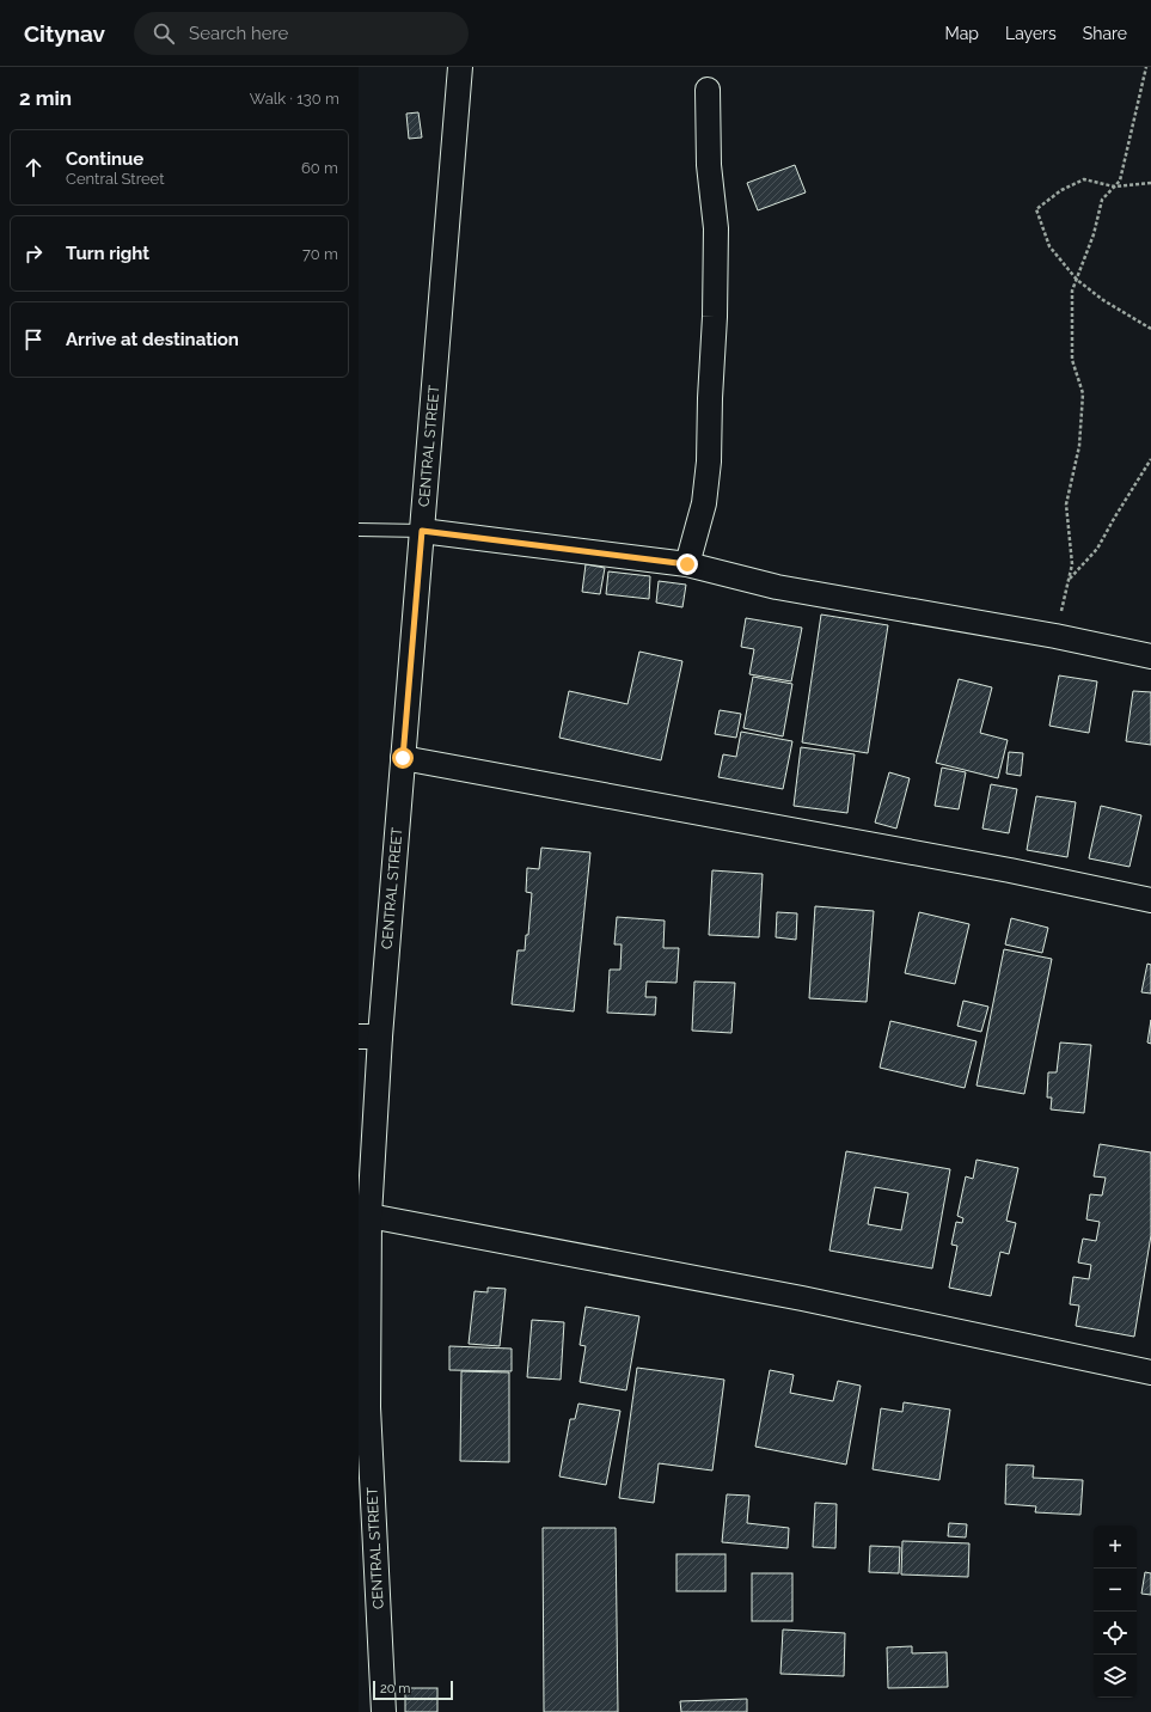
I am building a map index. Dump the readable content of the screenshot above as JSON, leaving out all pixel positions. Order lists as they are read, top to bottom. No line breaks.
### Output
{"streets":{"street":["CENTRAL STREET"]},"scale_bar":"20 m","page":{"header":"Citynav","search":"Search here","nav":["Map","Layers","Share"],"heading":["2 min","Walk · 130 m"],"list":[["Continue","Central Street","60 m"],["Turn right","70 m"],"Arrive at destination"],"map_buttons":["+","−"],"scale":"20 m"}}
